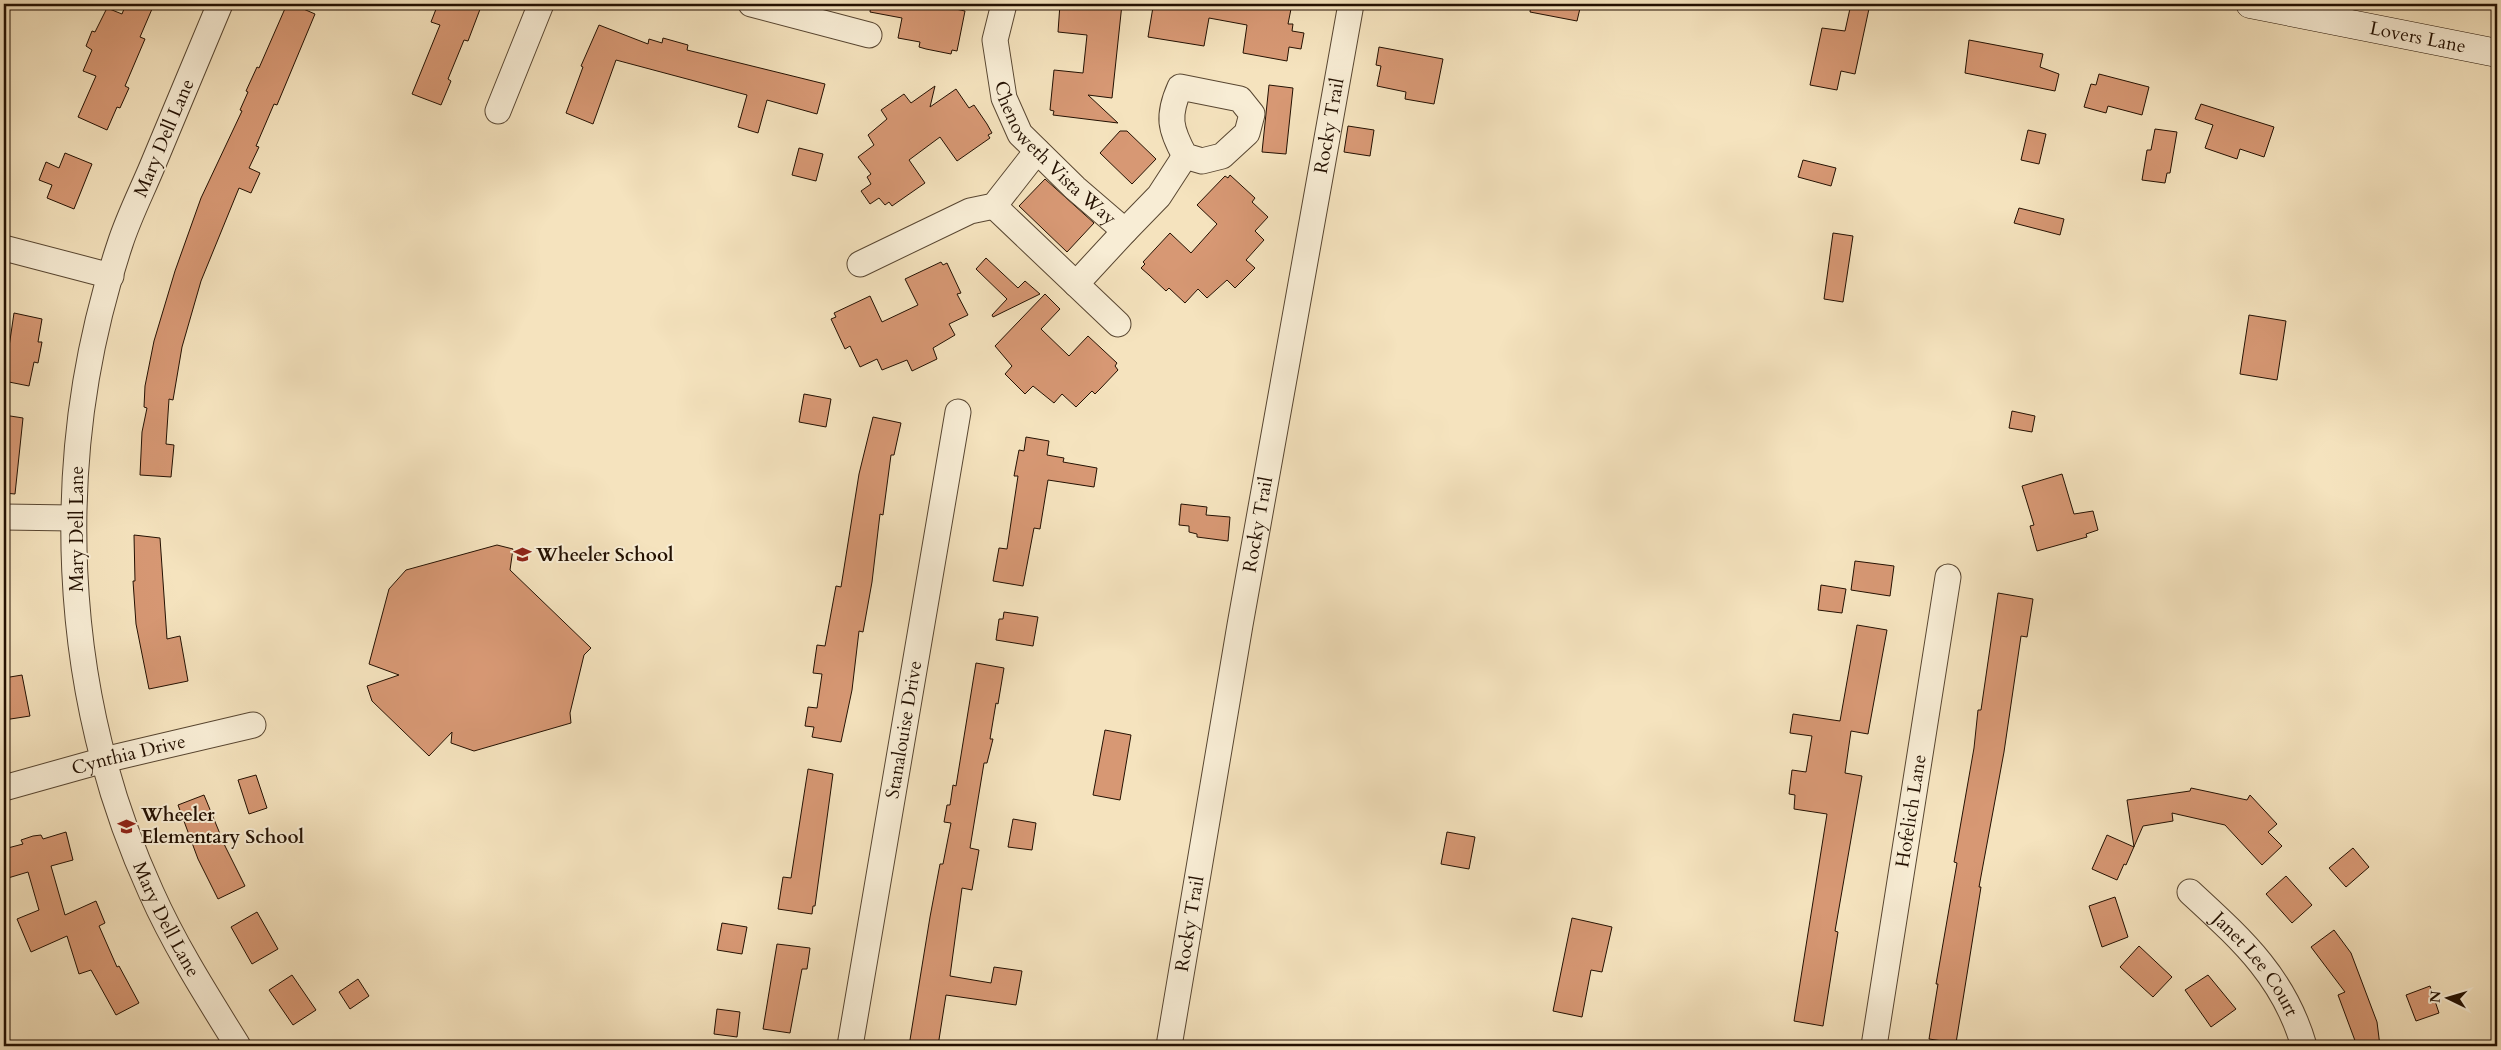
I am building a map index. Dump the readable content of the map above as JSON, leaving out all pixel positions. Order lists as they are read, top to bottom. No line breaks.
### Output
{"streets":{"main road":["Lovers Lane"],"street":["Rocky Trail","Mary Dell Lane","Chenoweth Vista Way","Stanalouise Drive","Cynthia Drive","Hofelich Lane","Janet Lee Court"]},"crossings":[["Mary Dell Lane","Cynthia Drive"]],"places":{"school or university":["Wheeler School","Wheeler Elementary School"]},"north":"left"}
